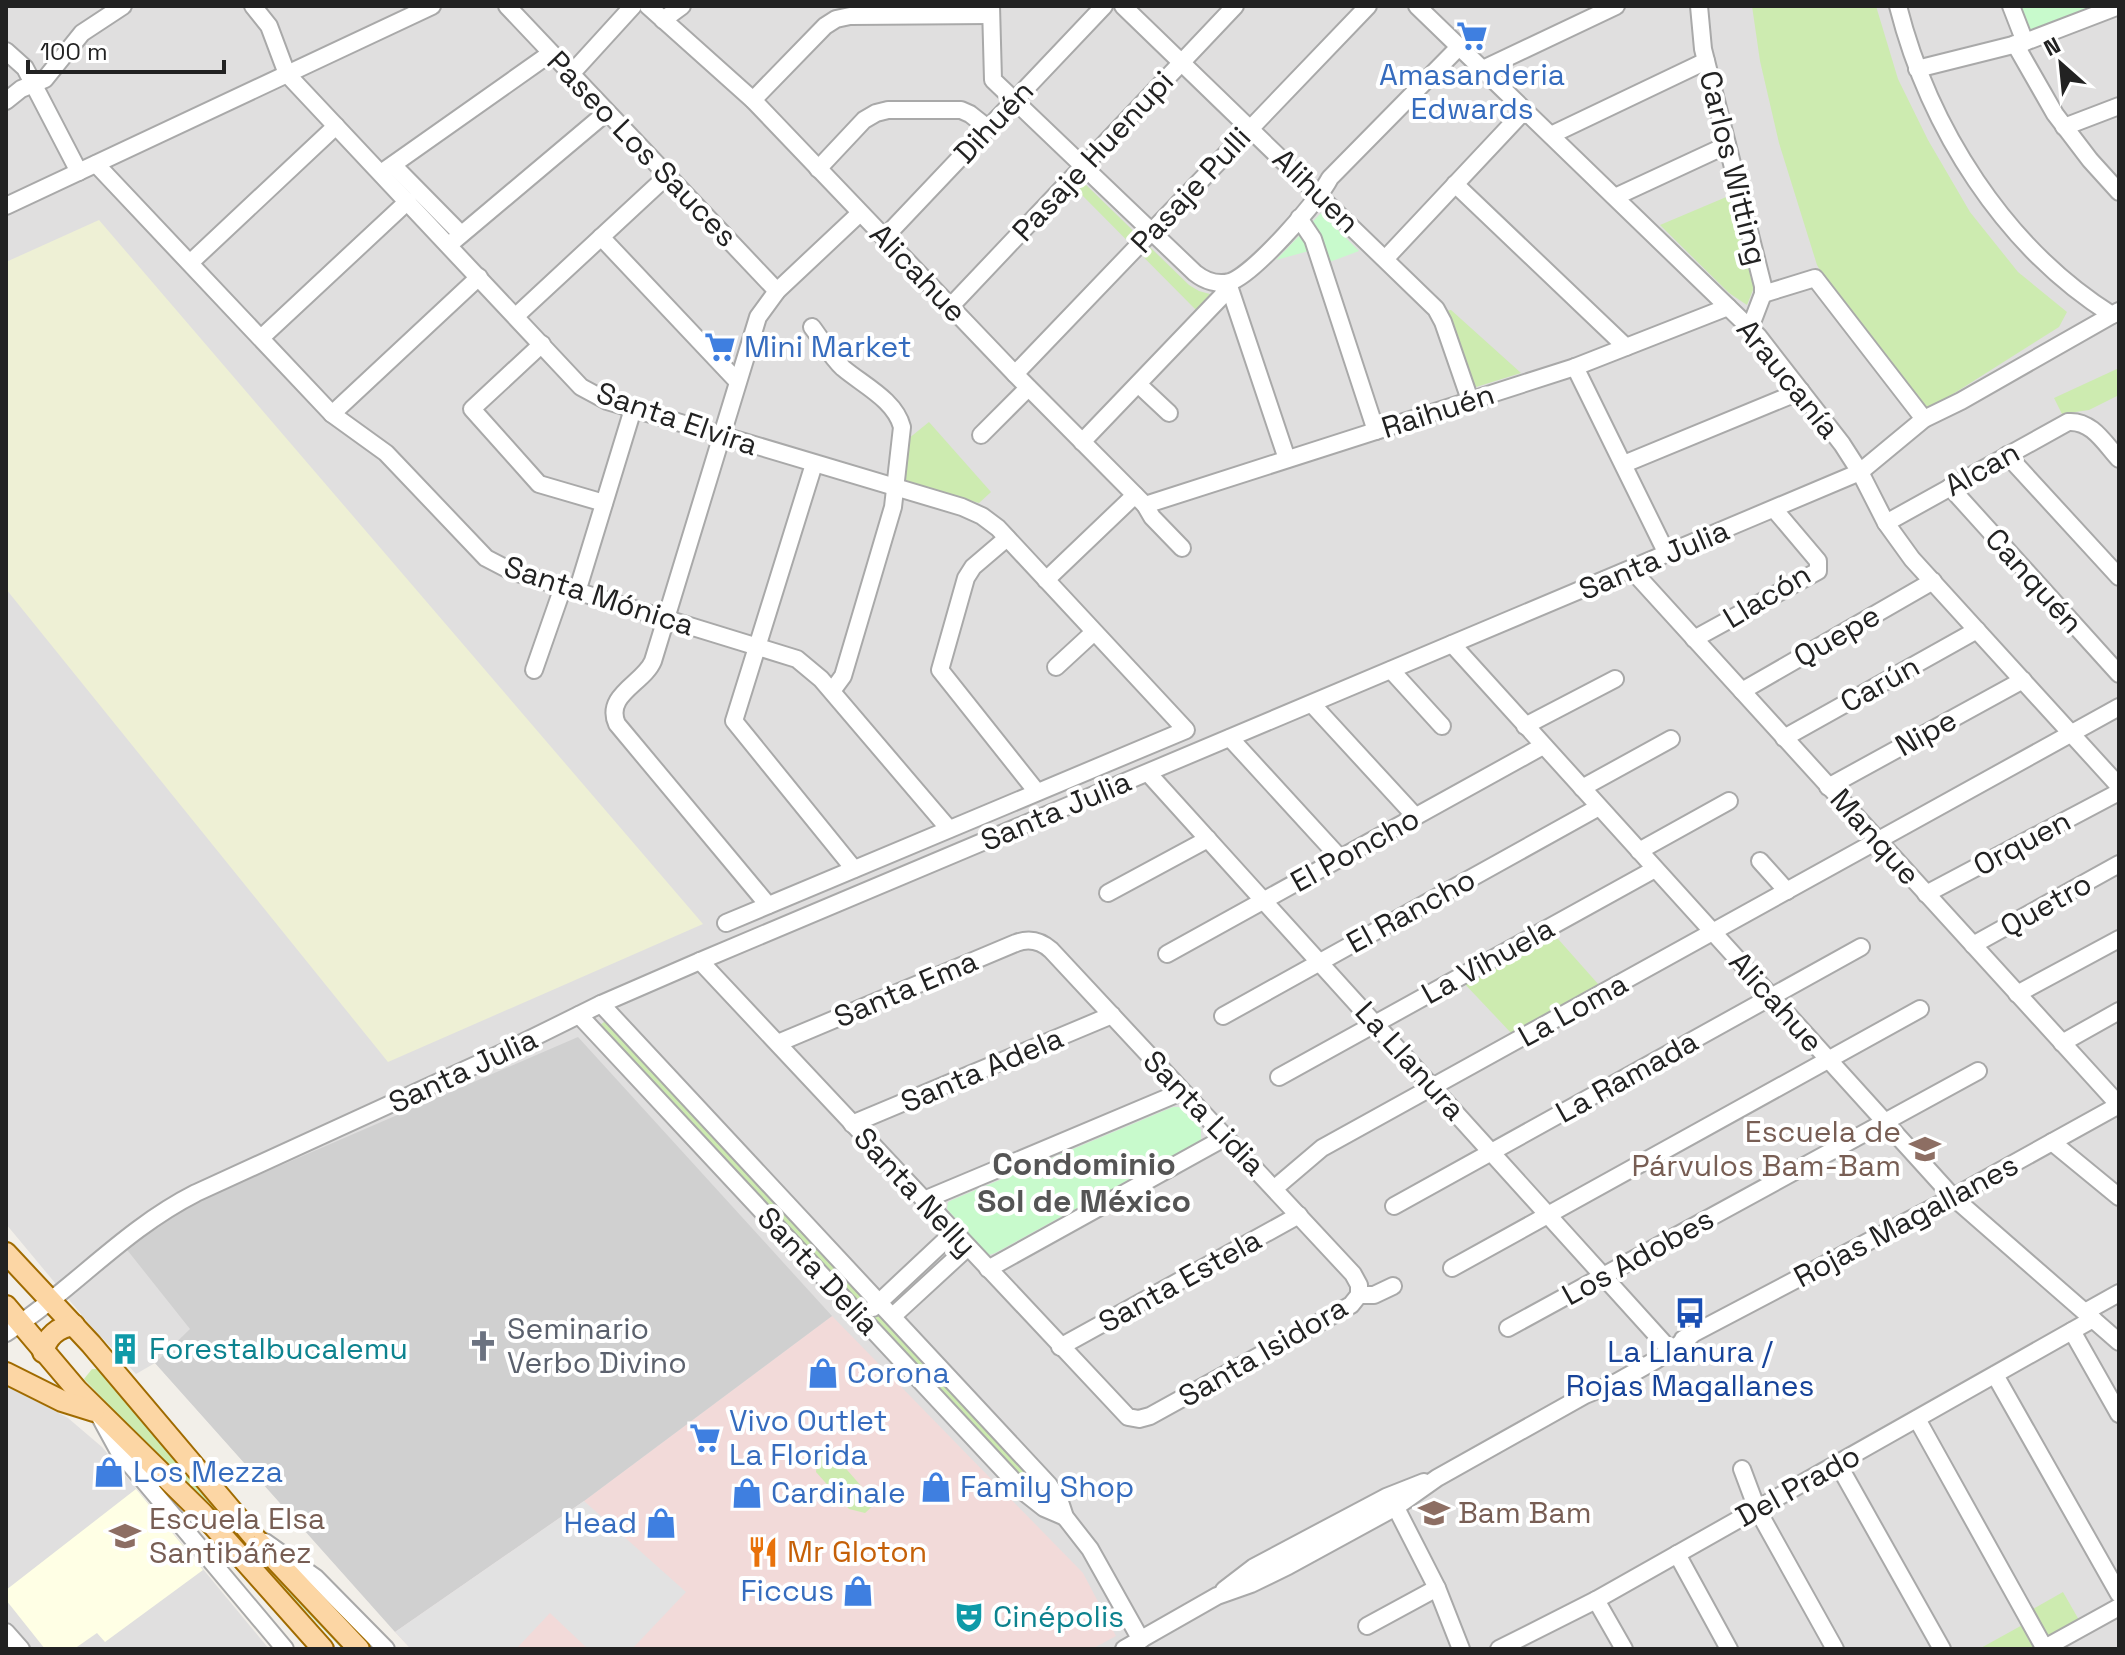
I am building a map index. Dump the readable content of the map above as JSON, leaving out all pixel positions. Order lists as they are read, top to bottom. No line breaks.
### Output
{"streets":{"street":["Dihuén","Paseo Los Sauces","Pasaje Huenupi","Carlos Witting","Pasaje Pulli","Alihuen","Alicahue","Araucanía","Raihuén","Santa Elvira","Alcan","Santa Julia","Canquén","Santa Mónica","Llacón","Quepe","Carún","Nipe","Manque","Orquen","El Poncho","Quetro","El Rancho","La Vihuela","Santa Ema","La Loma","La Llanura","Santa Adela","La Ramada","Santa Lidia","Santa Nelly","Rojas Magallanes","Los Adobes","Santa Delia","Santa Estela","Santa Isidora","Del Prado"]},"crossings":[["Dihuén","Alicahue"],["Pasaje Huenupi","Alihuen"],["Pasaje Huenupi","Alicahue"],["Carlos Witting","Araucanía"],["Pasaje Pulli","Alihuen"],["Pasaje Pulli","Alicahue"],["Alihuen","Raihuén"],["Alicahue","Raihuén"],["Alicahue","Santa Julia"],["Alicahue","El Poncho"],["Alicahue","El Rancho"],["Alicahue","La Vihuela"],["Alicahue","La Loma"],["Alicahue","La Ramada"],["Alicahue","Rojas Magallanes"],["Alicahue","Los Adobes"],["Alicahue","Del Prado"],["Araucanía","Raihuén"],["Araucanía","Alcan"],["Araucanía","Santa Julia"],["Araucanía","Quepe"],["Araucanía","Carún"],["Araucanía","Nipe"],["Araucanía","Orquen"],["Araucanía","La Loma"],["Raihuén","Santa Elvira"],["Santa Elvira","Santa Julia"],["Alcan","Canquén"],["Santa Julia","Santa Mónica"],["Santa Julia","Llacón"],["Santa Julia","Manque"],["Santa Julia","La Llanura"],["Santa Julia","Santa Nelly"],["Santa Julia","Santa Delia"],["Llacón","Manque"],["Quepe","Manque"],["Carún","Manque"],["Nipe","Manque"],["Manque","Orquen"],["Manque","Quetro"],["Manque","La Loma"],["Manque","Rojas Magallanes"],["El Poncho","La Llanura"],["El Rancho","La Llanura"],["La Vihuela","La Llanura"],["Santa Ema","Santa Lidia"],["Santa Ema","Santa Nelly"],["La Loma","La Llanura"],["La Loma","Santa Lidia"],["La Llanura","La Ramada"],["La Llanura","Rojas Magallanes"],["La Llanura","Los Adobes"],["Santa Adela","Santa Lidia"],["Santa Adela","Santa Nelly"],["Santa Lidia","Santa Estela"],["Santa Lidia","Santa Isidora"],["Santa Nelly","Santa Estela"],["Santa Nelly","Santa Isidora"],["Rojas Magallanes","Santa Delia"]],"districts":["Condominio Sol de México"],"places":{"supermarket":["Amasanderia Edwards","Mini Market","Vivo Outlet La Florida"],"school or university":["Escuela de Párvulos Bam-Bam","Bam Bam","Escuela Elsa Santibáñez"],"bus stop":["La Llanura / Rojas Magallanes"],"church":["Seminario Verbo Divino"],"building":["Forestalbucalemu"],"shop":["Corona","Los Mezza","Family Shop","Cardinale","Head","Ficcus"],"restaurant":["Mr Gloton"],"theatre":["Cinépolis"]},"scale_bar":"100 m","north":"top left"}
